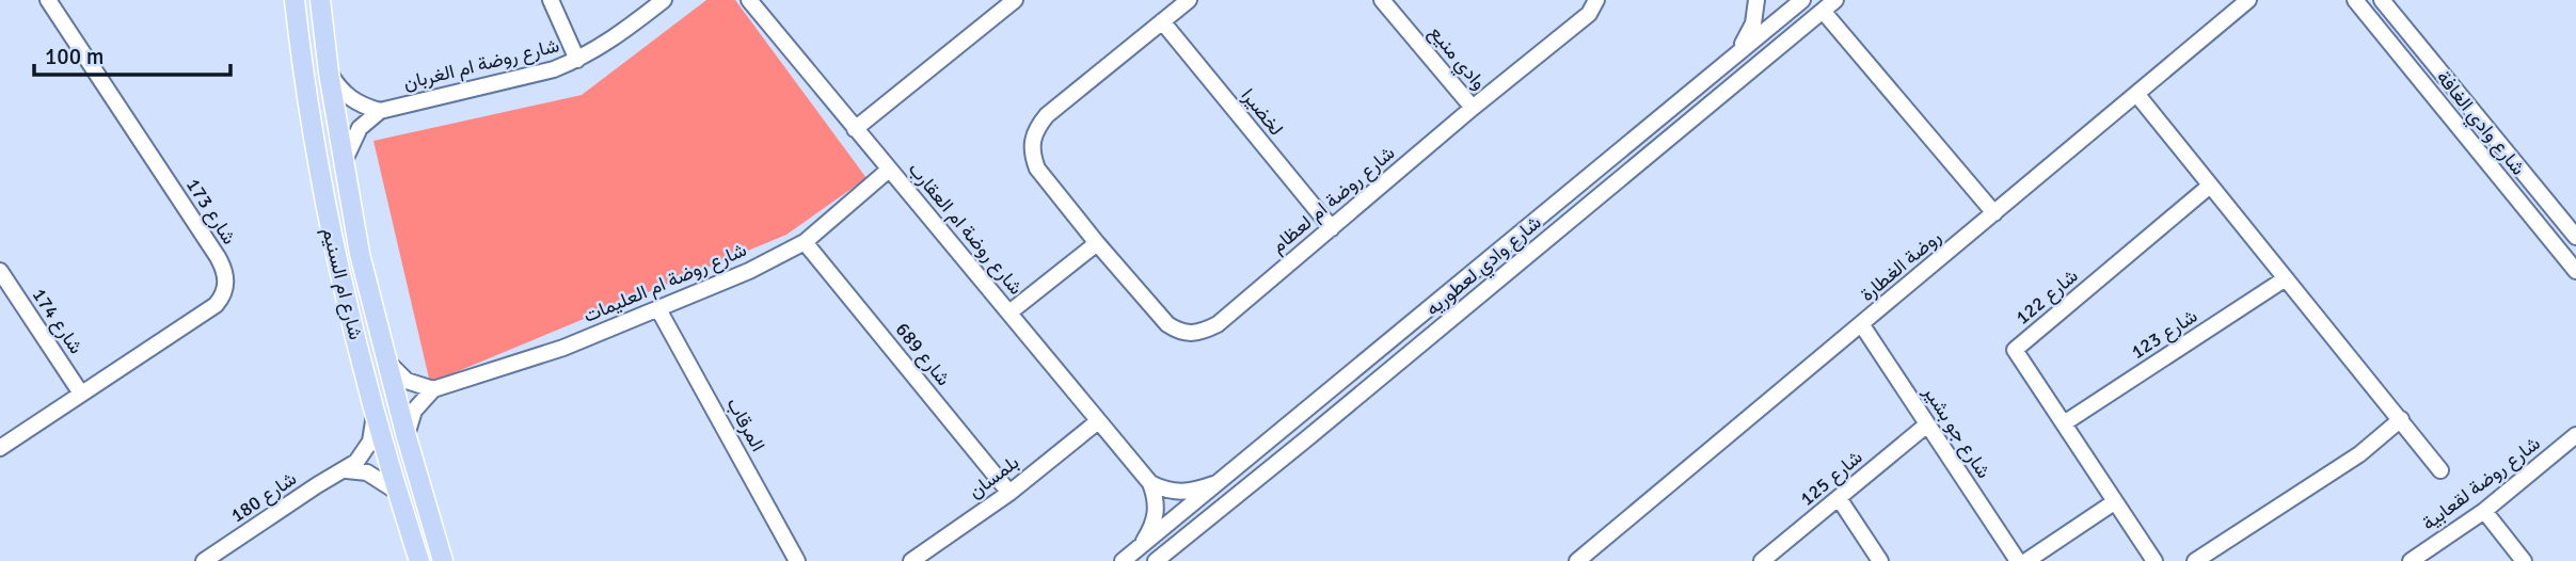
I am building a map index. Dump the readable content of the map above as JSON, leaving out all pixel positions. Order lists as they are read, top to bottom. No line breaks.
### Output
{"streets":{"main road":["شارع ام السنيم"],"street":["وادي منيع","شارع روضة ام الغربان","لخضيرا","شارع وادي الغافة","شارع روضة ام لعظام","شارع 173","شارع روضة ام العقارب","شارع وادي لعطوريه","روضة الغطارة","شارع روضة ام العليمات","شارع 122","شارع 174","شارع 123","شارع 689","المرقاب","شارع جو بشير","بلمسان","شارع 125","شارع روضة لقعابية","شارع 180"]},"crossings":[["وادي منيع","شارع روضة ام لعظام"],["لخضيرا","شارع روضة ام لعظام"],["شارع 173","شارع 174"],["شارع روضة ام العقارب","شارع روضة ام العليمات"],["شارع روضة ام العقارب","بلمسان"],["روضة الغطارة","شارع جو بشير"],["شارع روضة ام العليمات","شارع 689"],["شارع روضة ام العليمات","المرقاب"],["شارع ام السنيم","شارع 180"],["شارع 122","شارع 123"],["شارع 689","بلمسان"],["شارع جو بشير","شارع 125"]],"scale_bar":"100 m"}
